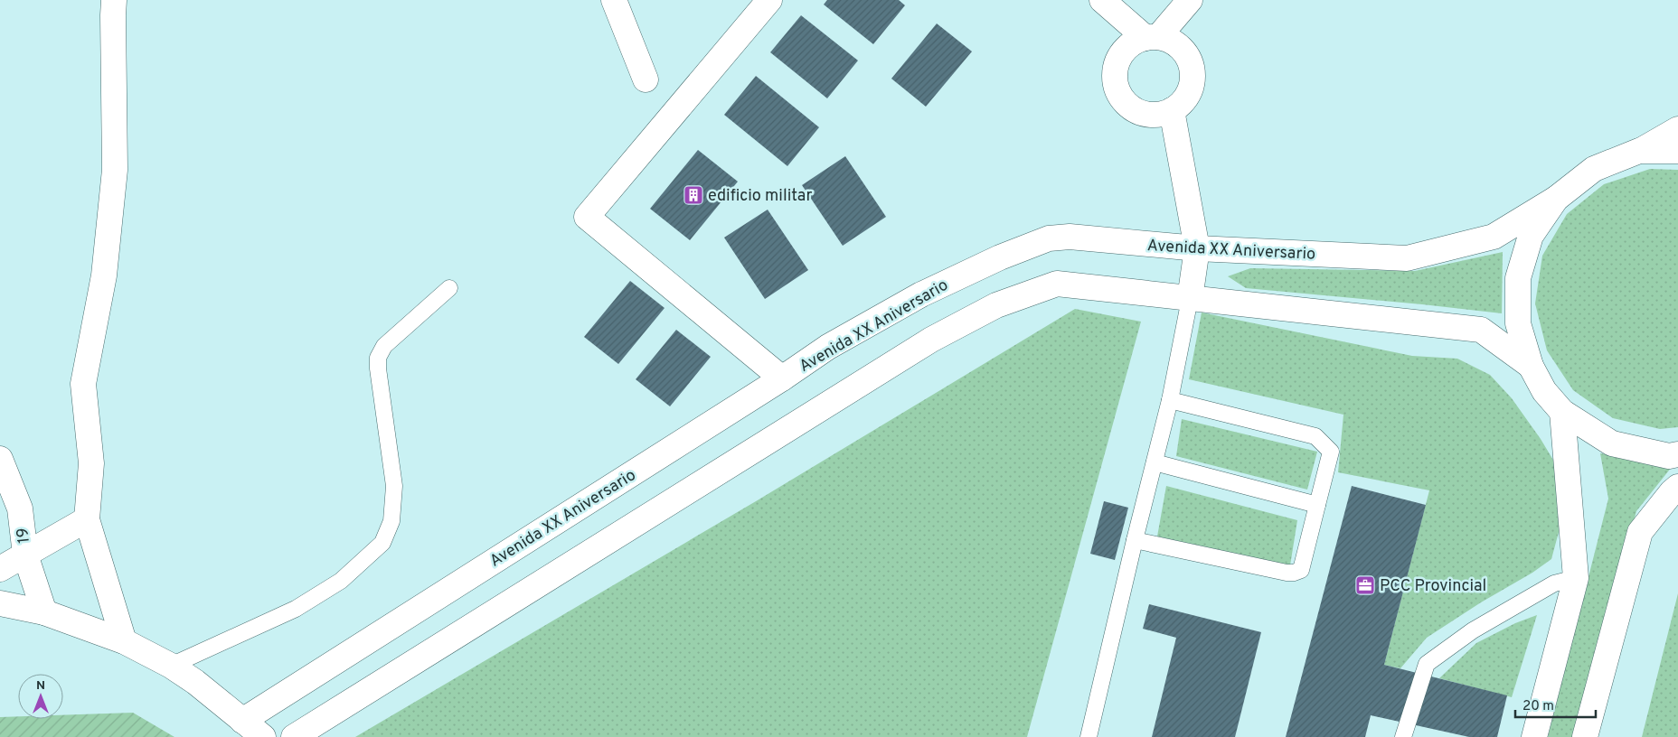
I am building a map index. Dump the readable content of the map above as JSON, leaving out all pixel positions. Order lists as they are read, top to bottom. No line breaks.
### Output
{"streets":{"street":["Avenida XX Aniversario","19"]},"places":{"building":["edificio militar"],"office":["PCC Provincial"]},"scale_bar":"20 m","north":"top"}
